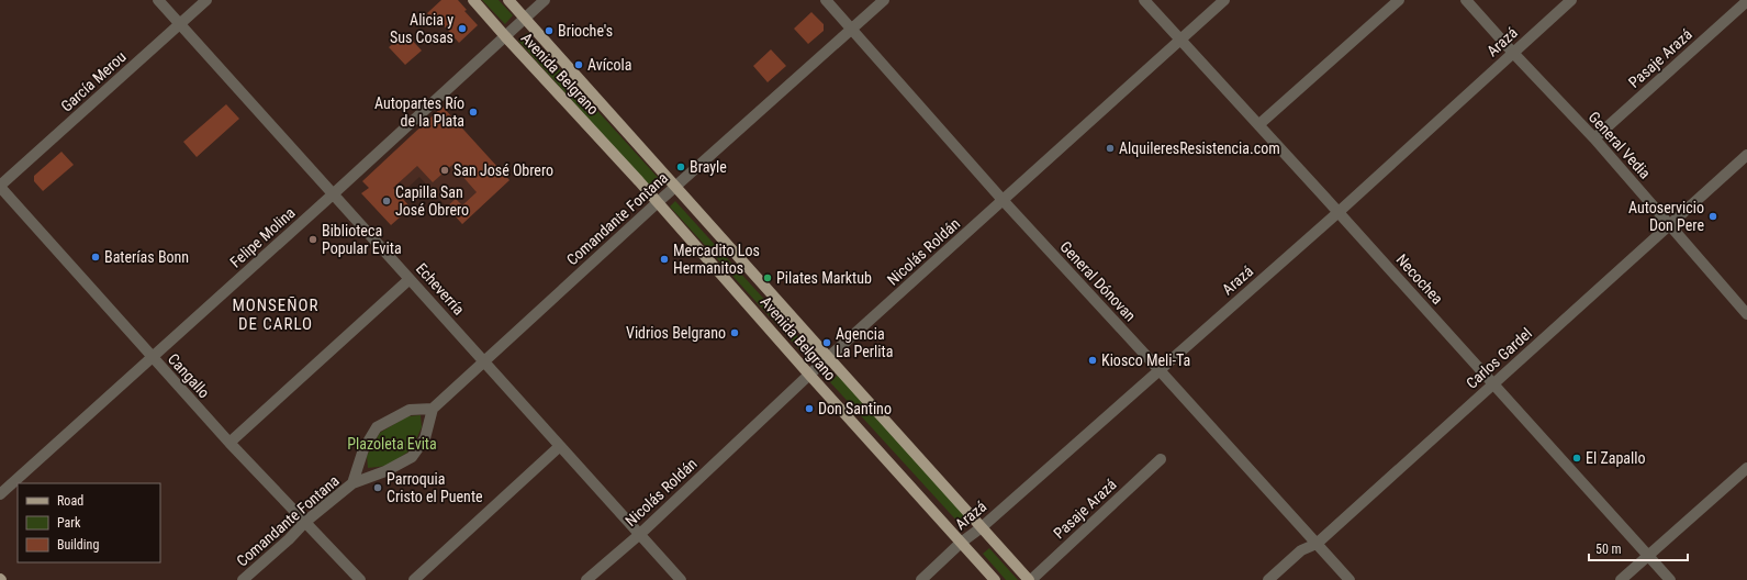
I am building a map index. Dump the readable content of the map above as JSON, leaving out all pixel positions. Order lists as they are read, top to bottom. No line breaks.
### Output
{"streets":{"main road":["Avenida Belgrano"],"street":["Arazá","Pasaje Arazá","García Merou","General Vedia","Comandante Fontana","Felipe Molina","Nicolás Roldán","Necochea","General Dónovan","Echeverría","Carlos Gardel","Cangallo"]},"crossings":[["Arazá","Avenida Belgrano"],["Arazá","General Vedia"],["Arazá","Necochea"],["Arazá","General Dónovan"],["Pasaje Arazá","Avenida Belgrano"],["Pasaje Arazá","General Vedia"],["Avenida Belgrano","Comandante Fontana"],["Avenida Belgrano","Felipe Molina"],["Avenida Belgrano","Nicolás Roldán"],["García Merou","Echeverría"],["García Merou","Cangallo"],["General Vedia","Carlos Gardel"],["Comandante Fontana","General Dónovan"],["Comandante Fontana","Echeverría"],["Comandante Fontana","Cangallo"],["Felipe Molina","Echeverría"],["Felipe Molina","Cangallo"],["Nicolás Roldán","Necochea"],["Nicolás Roldán","General Dónovan"],["Nicolás Roldán","Echeverría"],["Necochea","Carlos Gardel"],["General Dónovan","Carlos Gardel"]],"districts":["MONSEÑOR DE CARLO"],"parks":["Plazoleta Evita"],"places":["Alicia y Sus Cosas","Brioche's","Avícola","Autopartes Río de la Plata","AlquileresResistencia.com","Brayle","San José Obrero","Capilla San José Obrero","Autoservicio Don Pere","Biblioteca Popular Evita","Baterías Bonn","Mercadito Los Hermanitos","Pilates Marktub","Vidrios Belgrano","Agencia La Perlita","Kiosco Meli-Ta","Don Santino","El Zapallo","Parroquia Cristo el Puente"],"legend":["Road","Park","Building"],"scale_bar":"50 m"}
